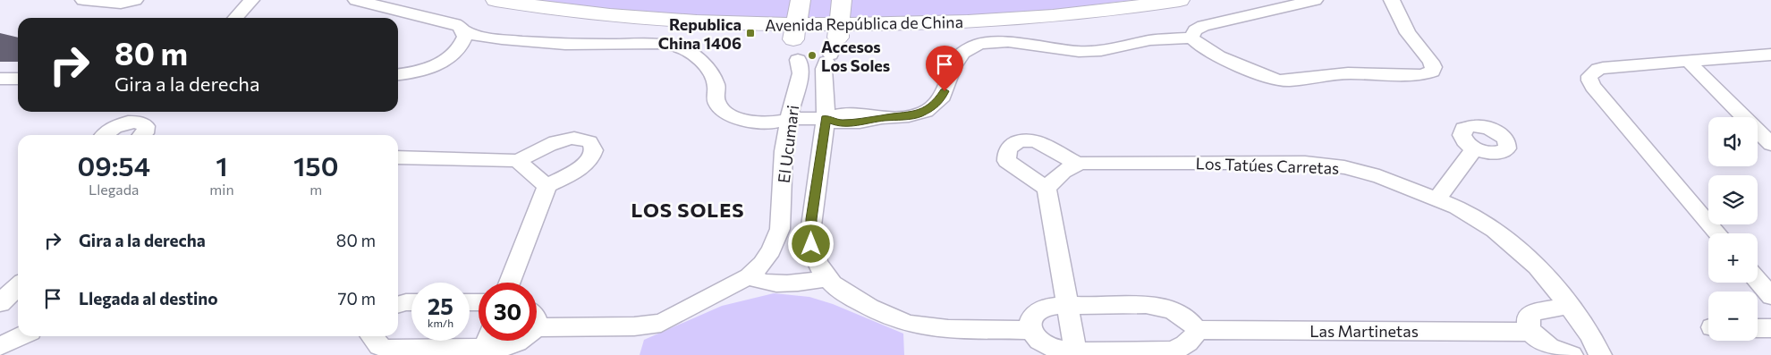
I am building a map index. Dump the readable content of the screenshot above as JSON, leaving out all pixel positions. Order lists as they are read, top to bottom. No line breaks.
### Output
{"streets":{"main road":["Avenida República de China"],"street":["El Ucumari","Los Tatúes Carretas","Las Martinetas"]},"crossings":[["Avenida República de China","El Ucumari"]],"districts":["LOS SOLES"],"places":{"transit":["Republica China 1406"],"other":["Accesos Los Soles"]},"page":{"turn":["80 m","Gira a la derecha"],"map_buttons":["+","−"],"eta":["09:54","Llegada","1","min","150","m"],"list":[{"name":"Gira a la derecha","value":"80 m"},{"name":"Llegada al destino","value":"70 m"}],"speed":"25 km/h","limit":"30"}}
